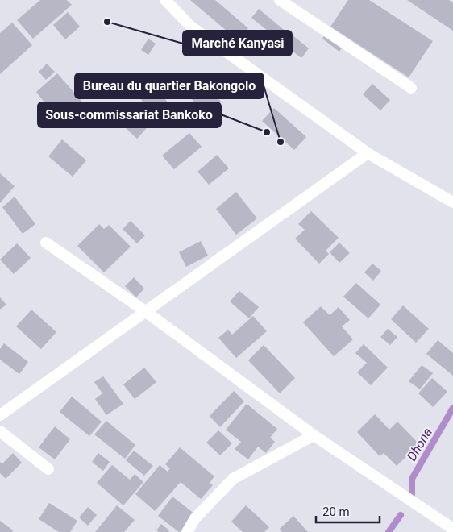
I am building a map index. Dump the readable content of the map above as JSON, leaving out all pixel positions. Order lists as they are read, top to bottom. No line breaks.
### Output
{"water":["Dhona"],"places":["Marché Kanyasi","Sous-commissariat Bankoko","Bureau du quartier Bakongolo"],"scale_bar":"20 m"}
